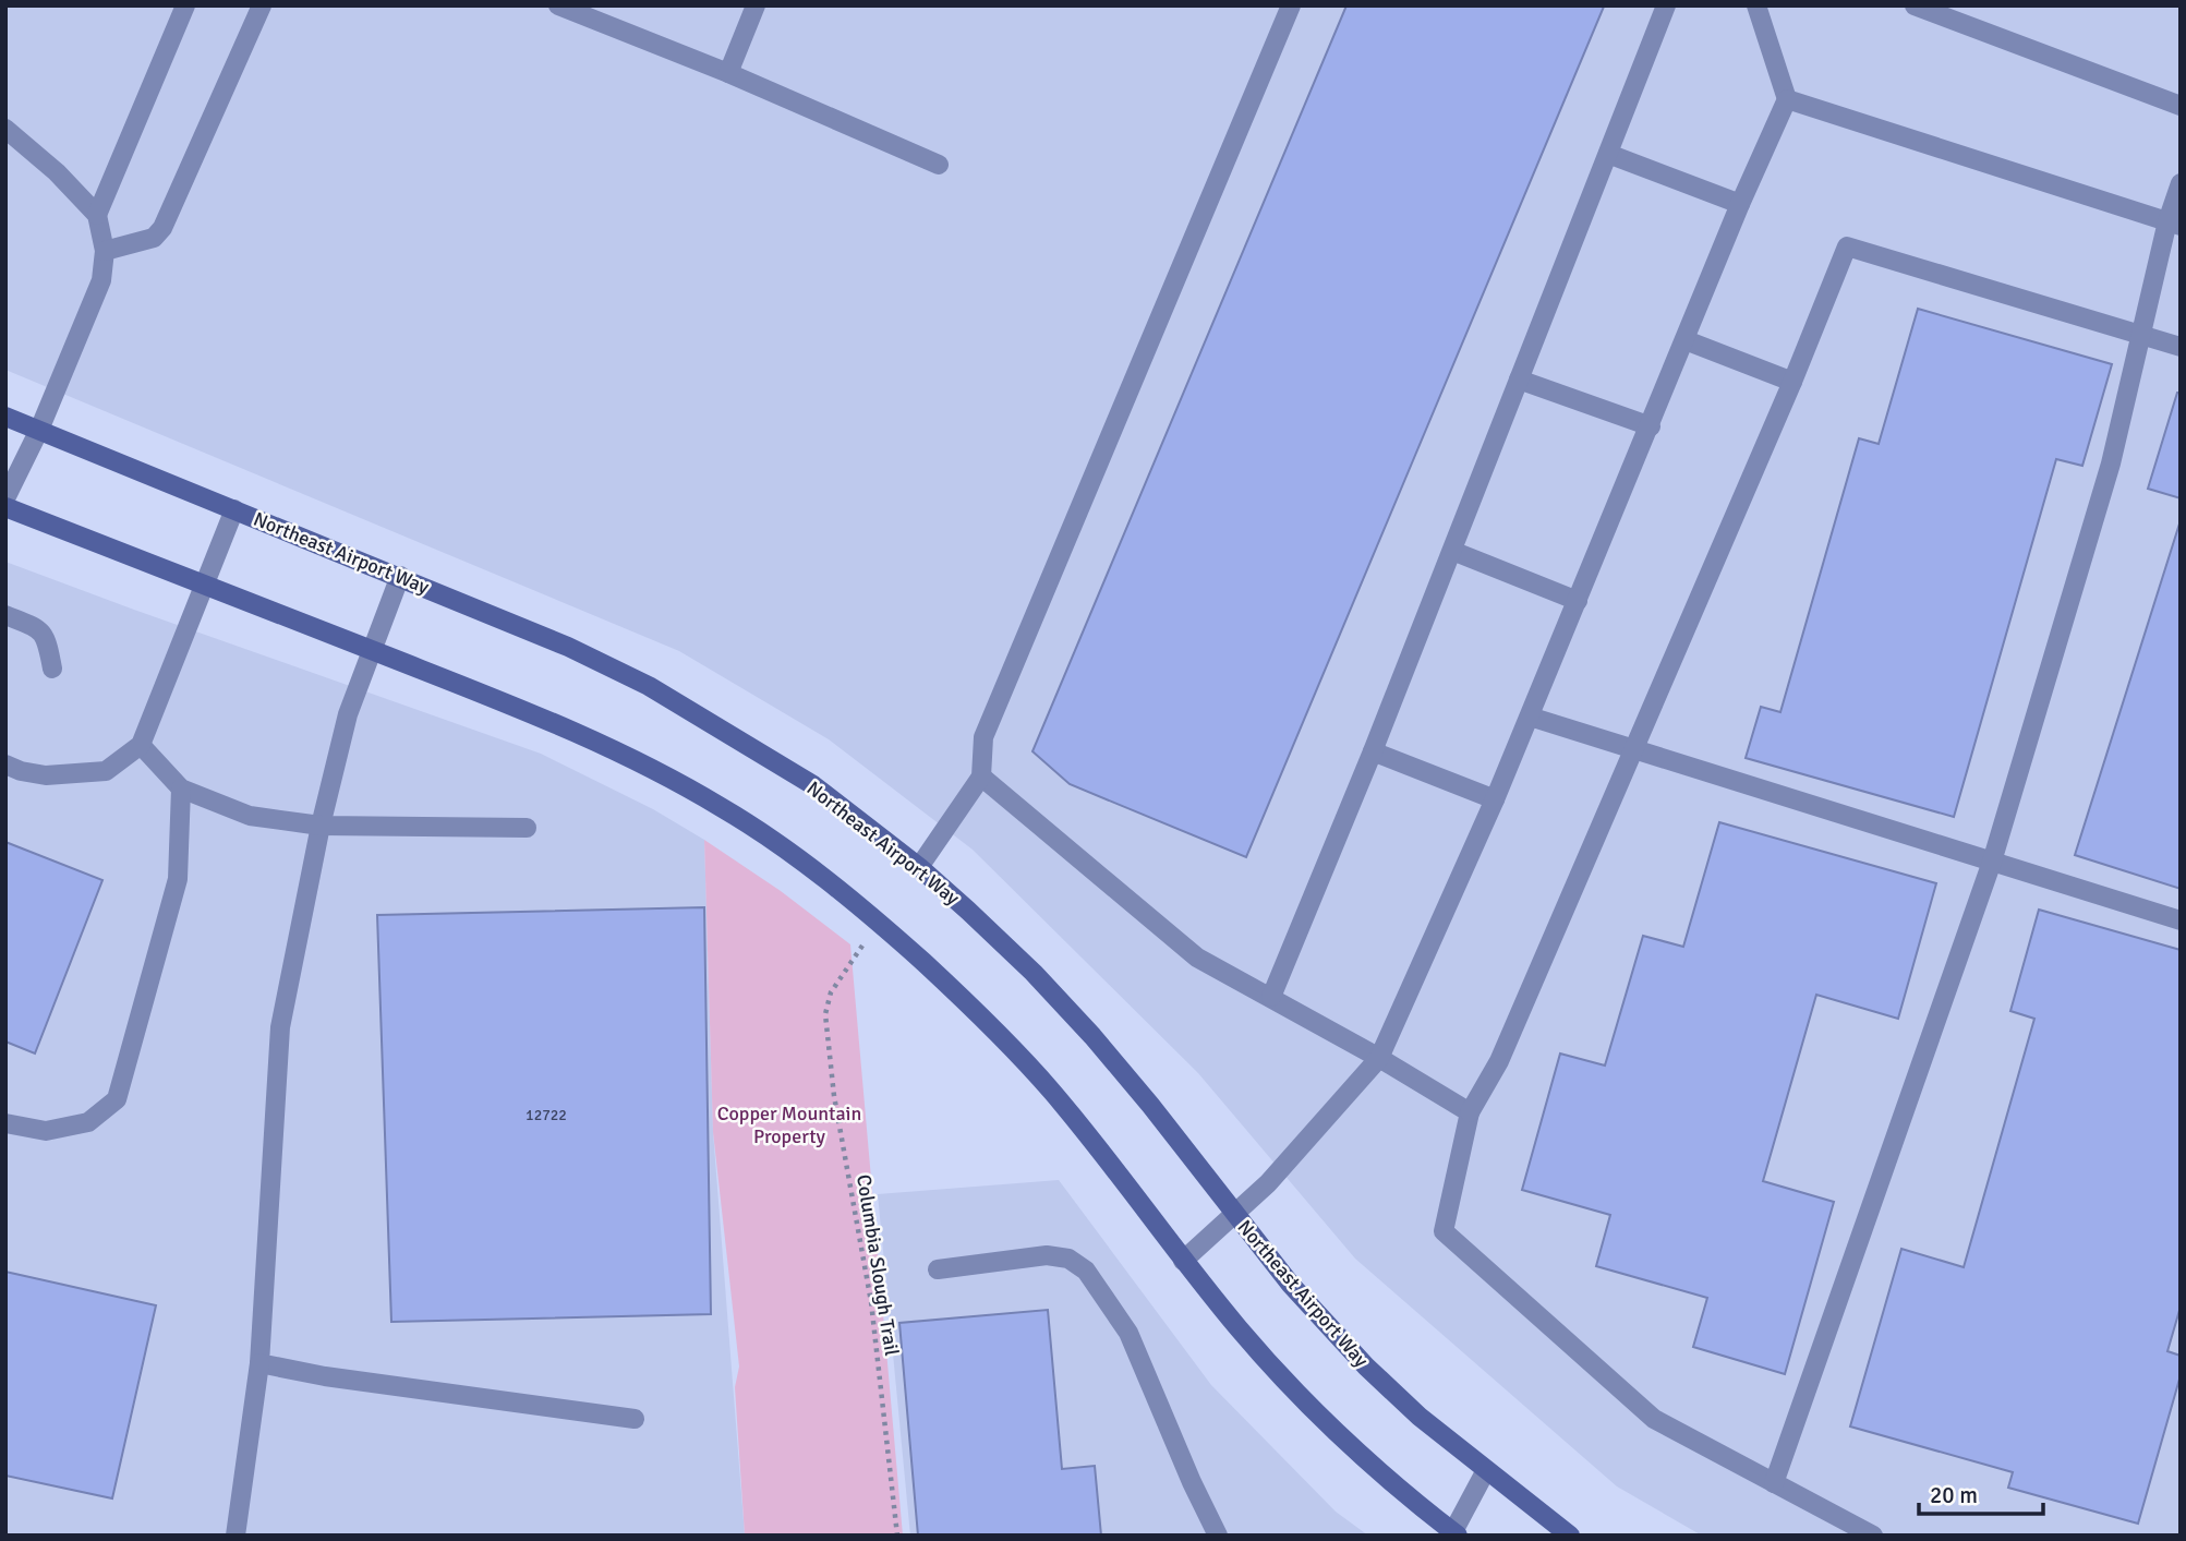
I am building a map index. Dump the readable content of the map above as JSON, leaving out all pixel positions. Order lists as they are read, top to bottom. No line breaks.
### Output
{"streets":{"main road":["Northeast Airport Way"],"path":["Columbia Slough Trail"]},"parks":["Copper Mountain Property"],"house_numbers":["12722"],"scale_bar":"20 m"}
